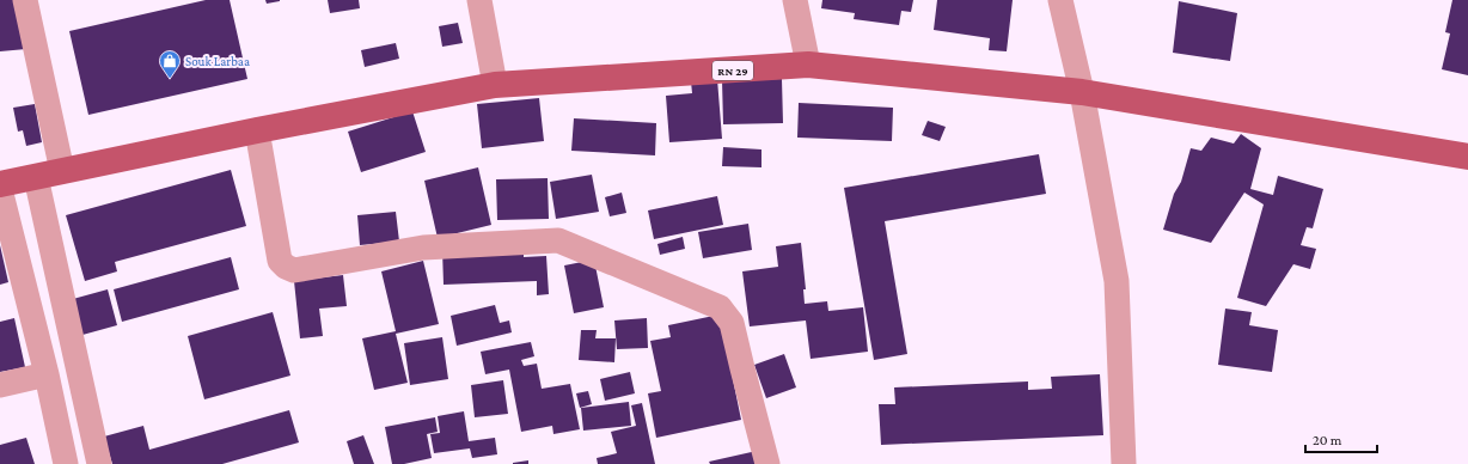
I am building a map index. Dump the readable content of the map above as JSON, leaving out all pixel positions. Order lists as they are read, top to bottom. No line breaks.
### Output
{"streets":{"main road":["RN 29"]},"places":{"shop":["Souk Larbaa"]},"scale_bar":"20 m"}
